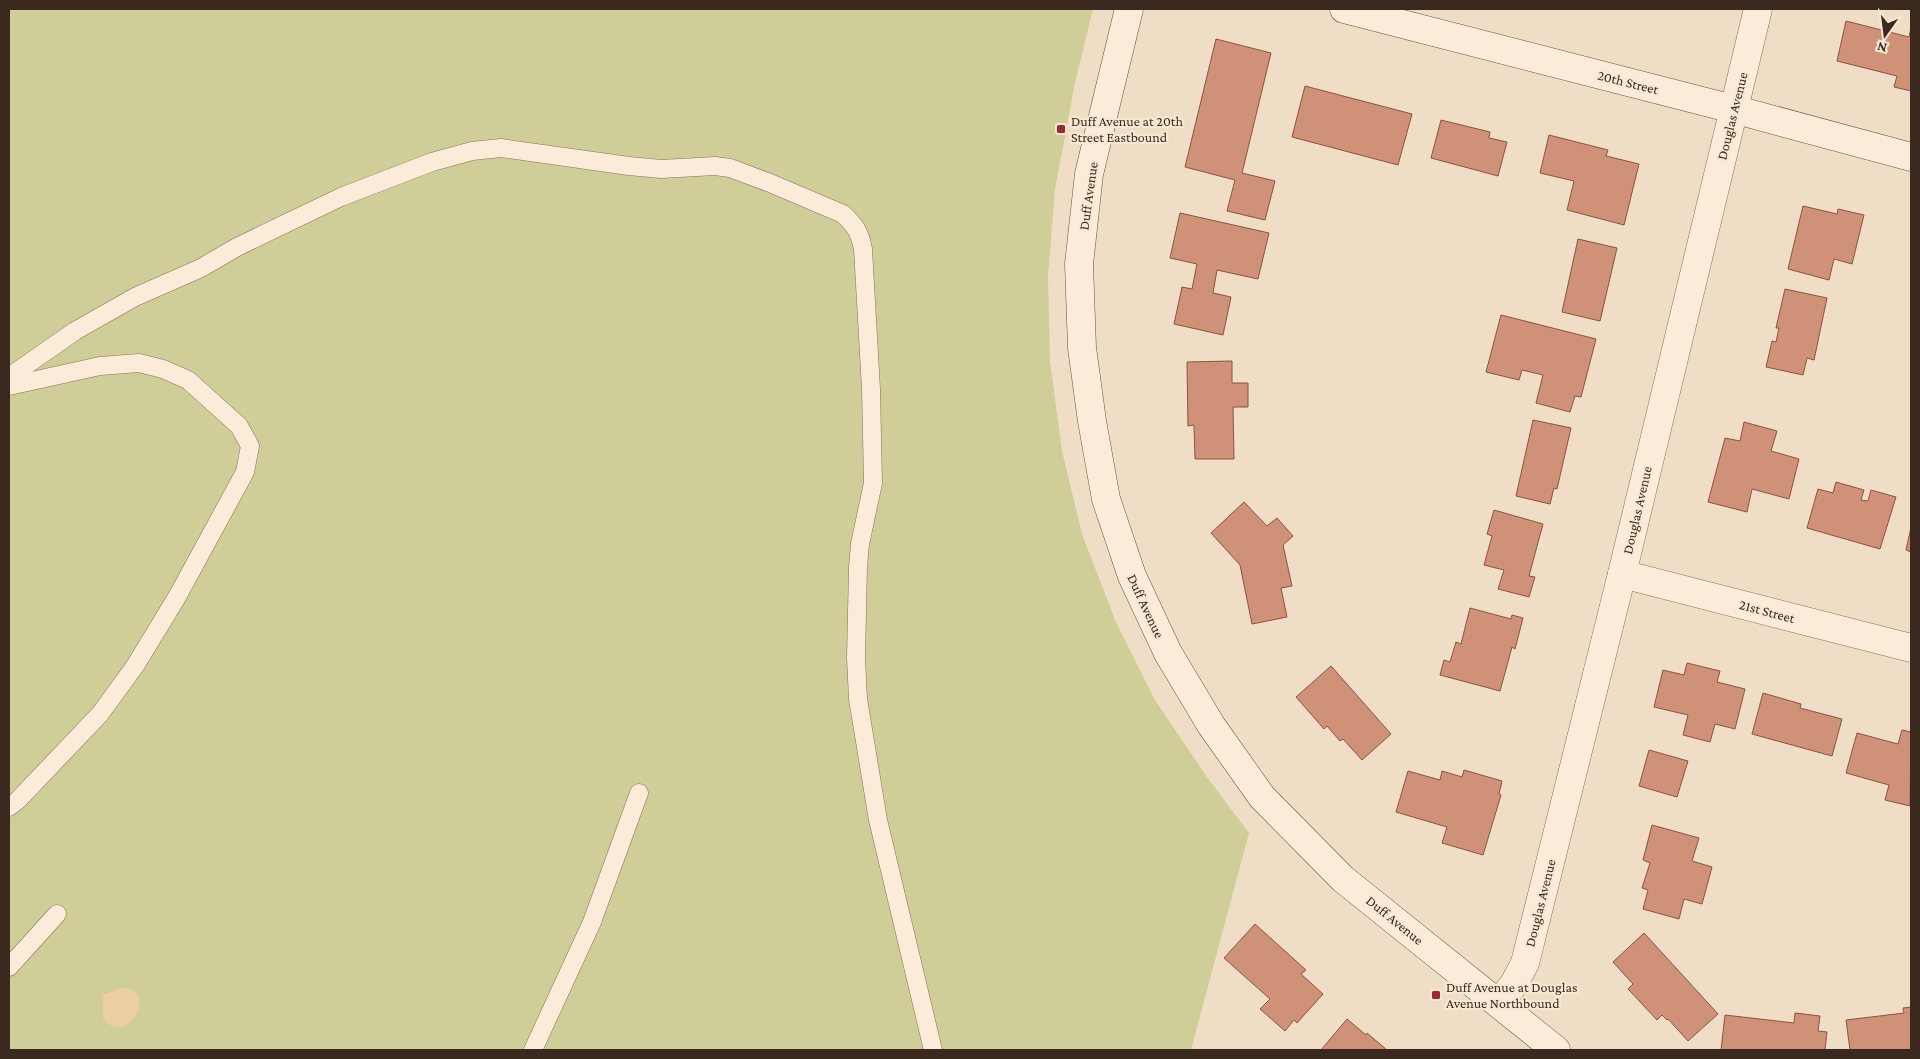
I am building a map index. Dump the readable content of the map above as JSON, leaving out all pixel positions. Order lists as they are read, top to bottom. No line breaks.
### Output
{"streets":{"street":["20th Street","Douglas Avenue","Duff Avenue","21st Street"]},"crossings":[["20th Street","Douglas Avenue"],["Douglas Avenue","Duff Avenue"],["Douglas Avenue","21st Street"]],"places":{"transit":["Duff Avenue at 20th Street Eastbound","Duff Avenue at Douglas Avenue Northbound"]},"north":"bottom"}
